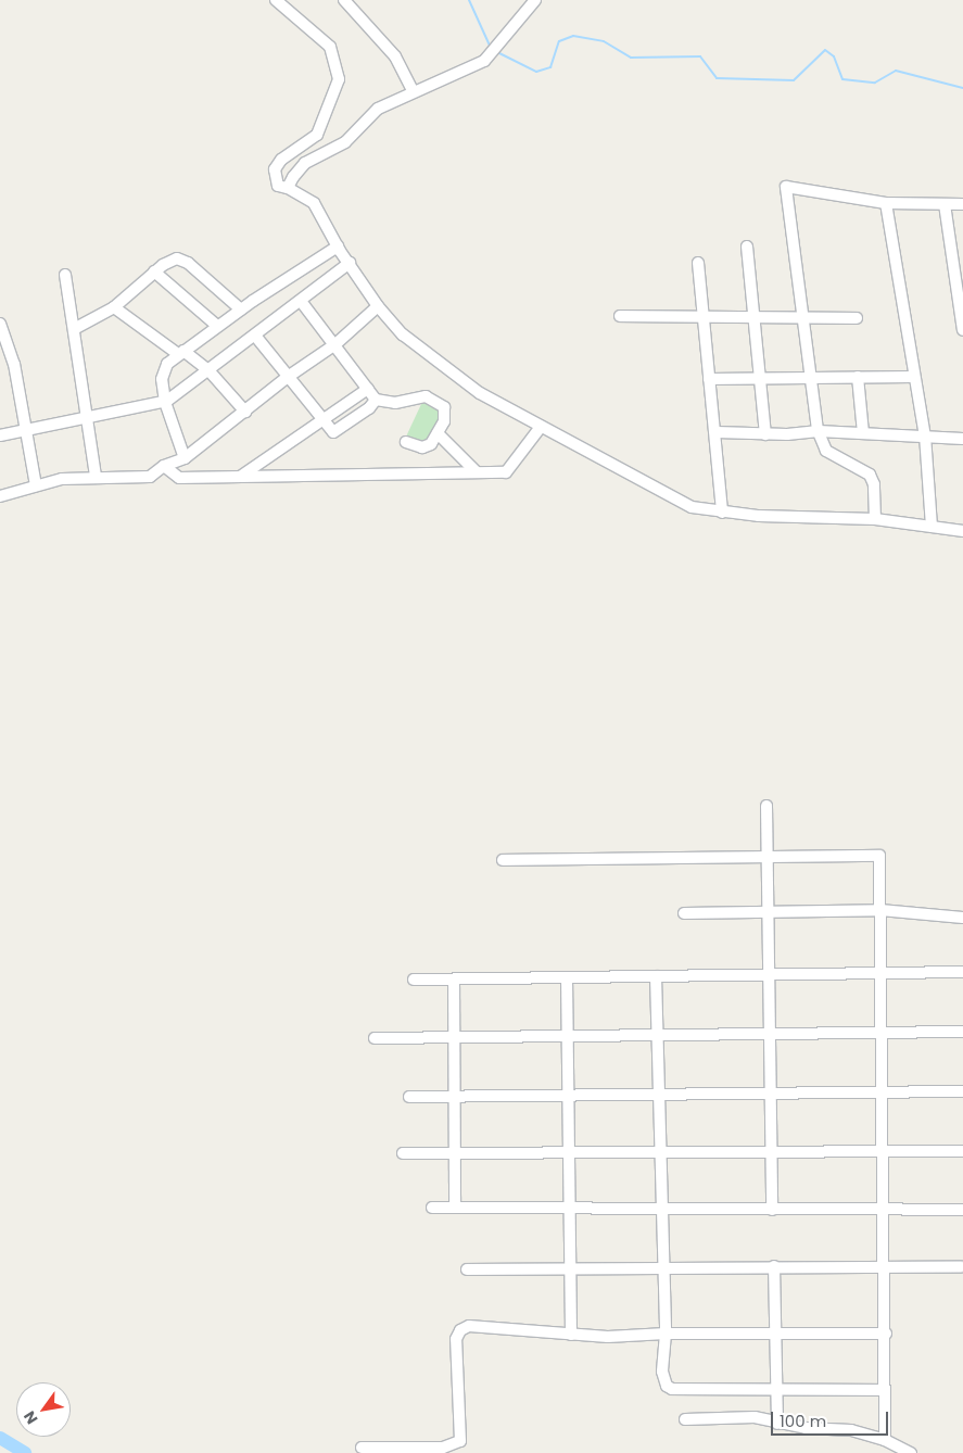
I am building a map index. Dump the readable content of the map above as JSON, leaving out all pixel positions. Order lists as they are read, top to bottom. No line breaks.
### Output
{"scale_bar":"100 m","north":"bottom left"}
